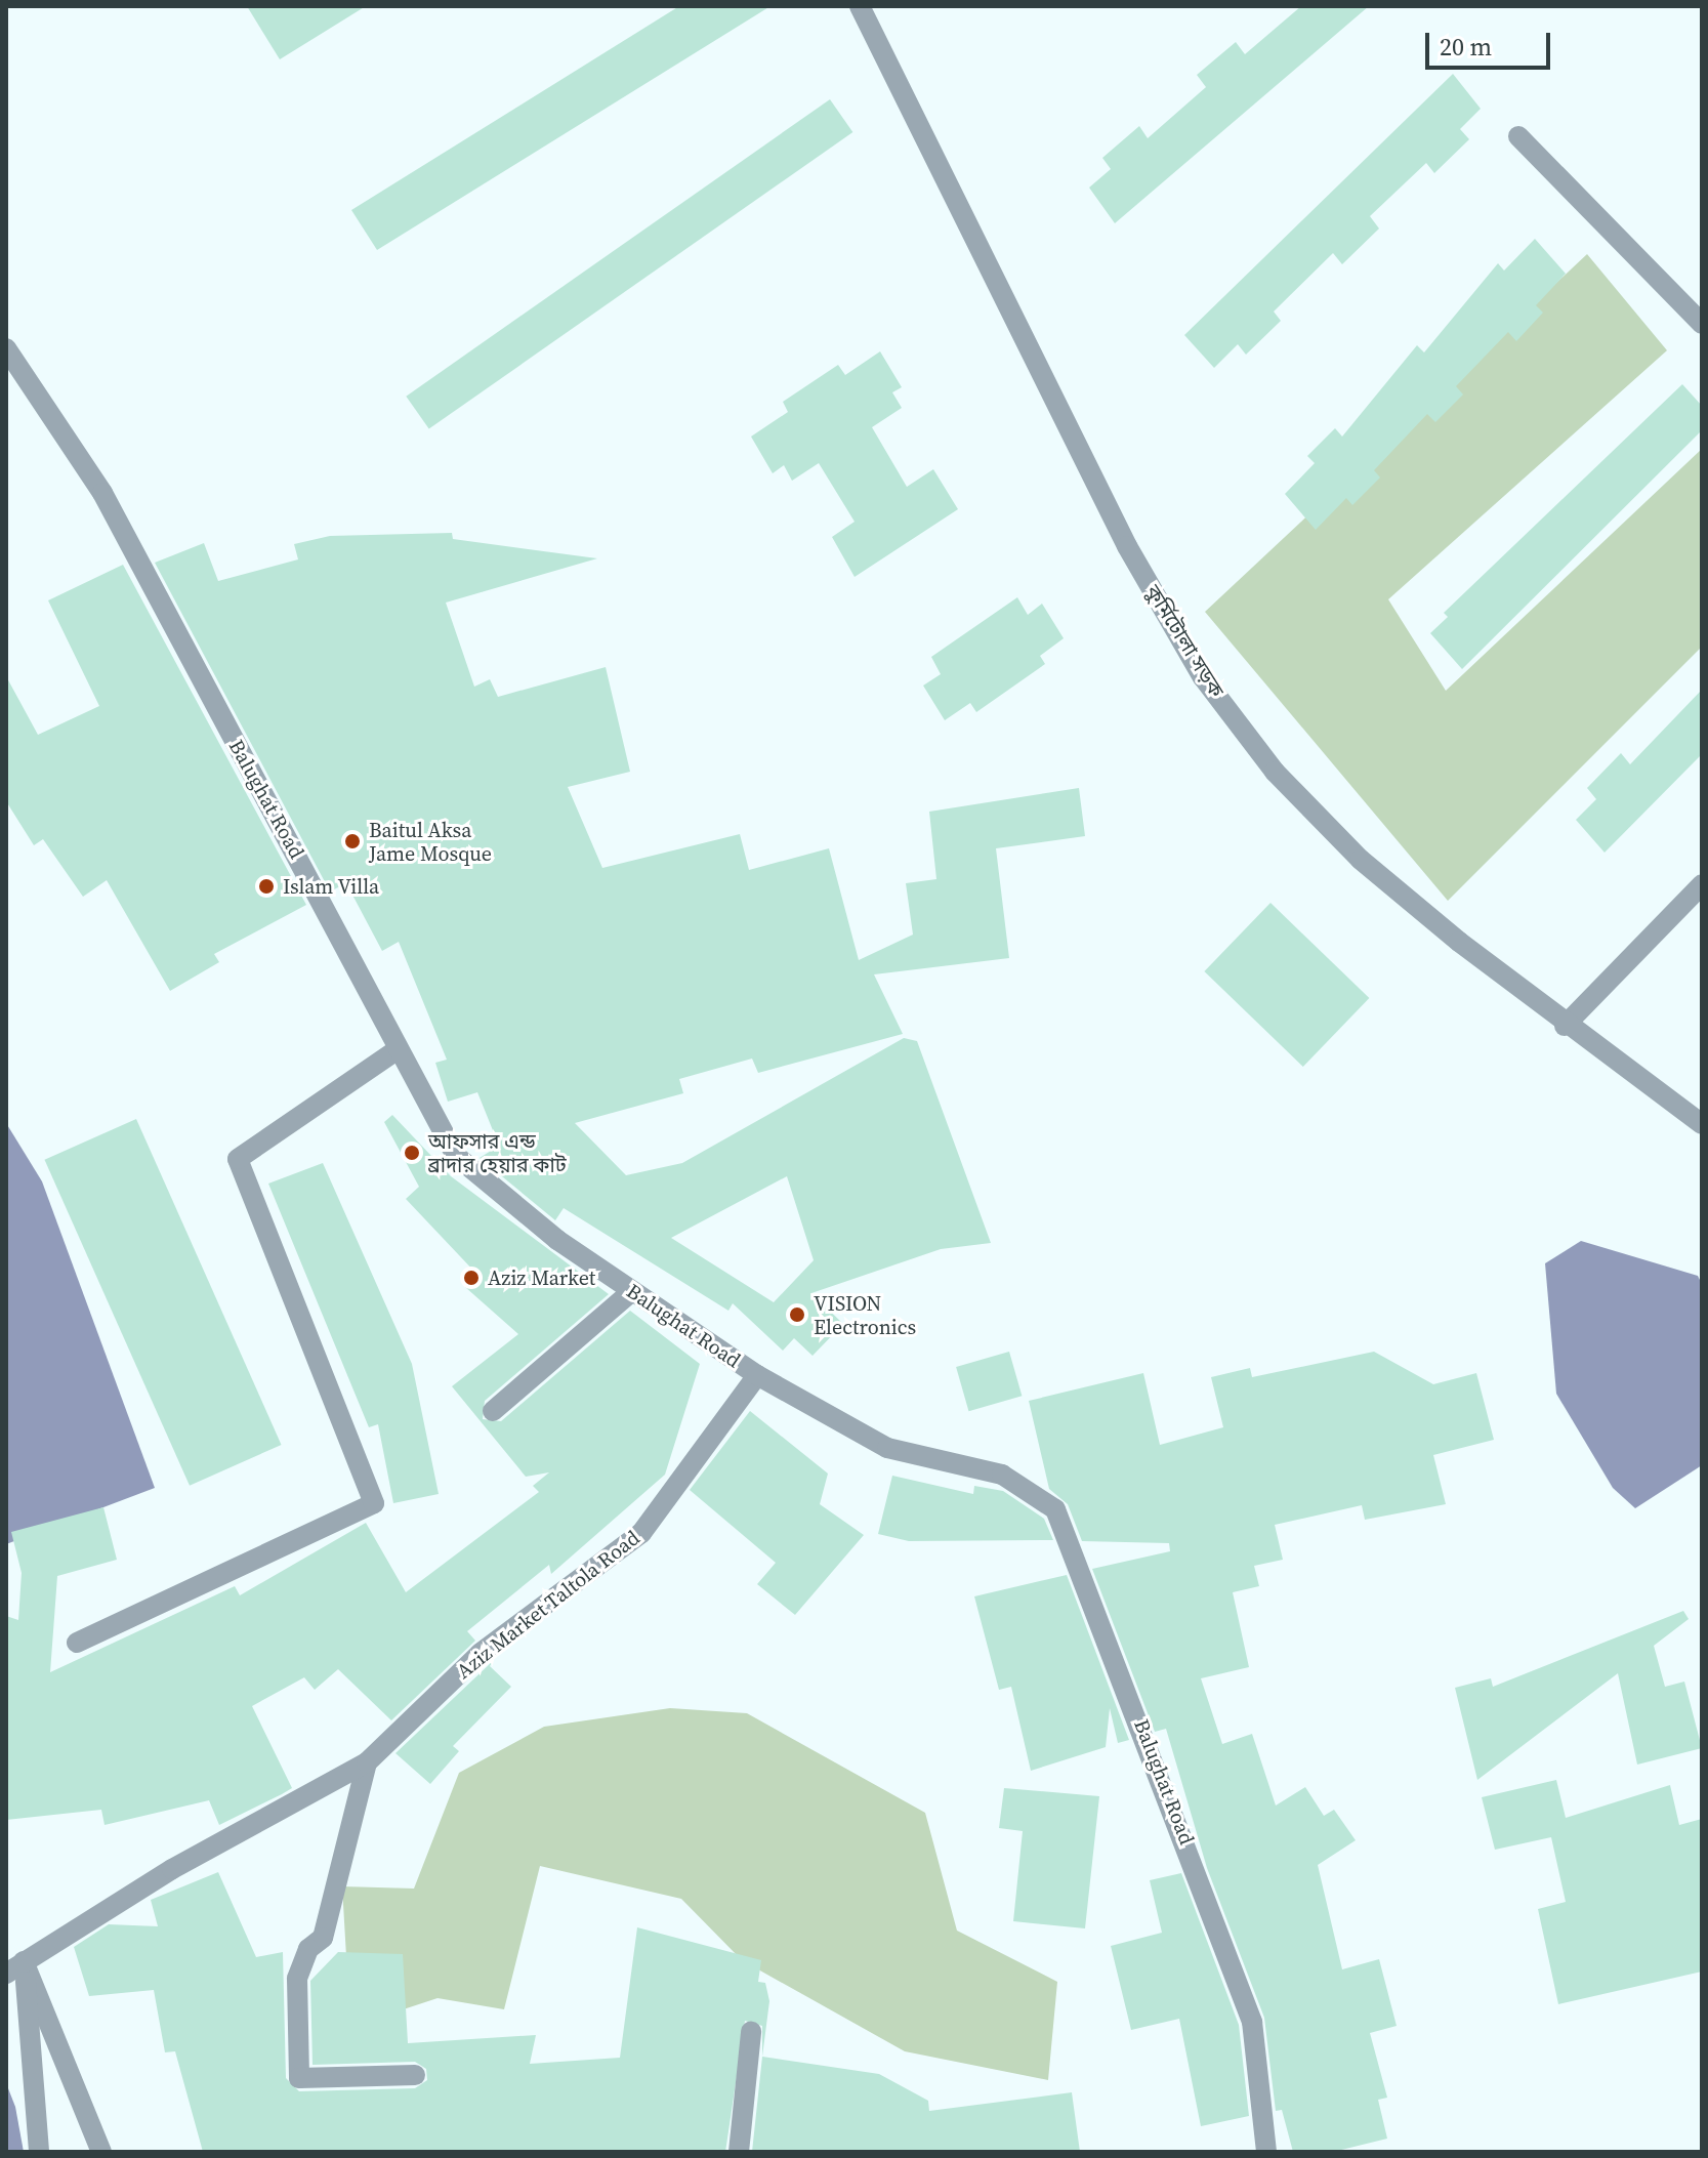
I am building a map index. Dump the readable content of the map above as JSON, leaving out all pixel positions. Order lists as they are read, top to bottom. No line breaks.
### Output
{"streets":{"street":["কুর্মিটোলা সড়ক","Balughat Road","Aziz Market Taltola Road"]},"crossings":[["Balughat Road","Aziz Market Taltola Road"]],"places":["Baitul Aksa Jame Mosque","Islam Villa","আফসার এন্ড ব্রাদার হেয়ার কাট","Aziz Market","VISION Electronics"],"scale_bar":"20 m"}
